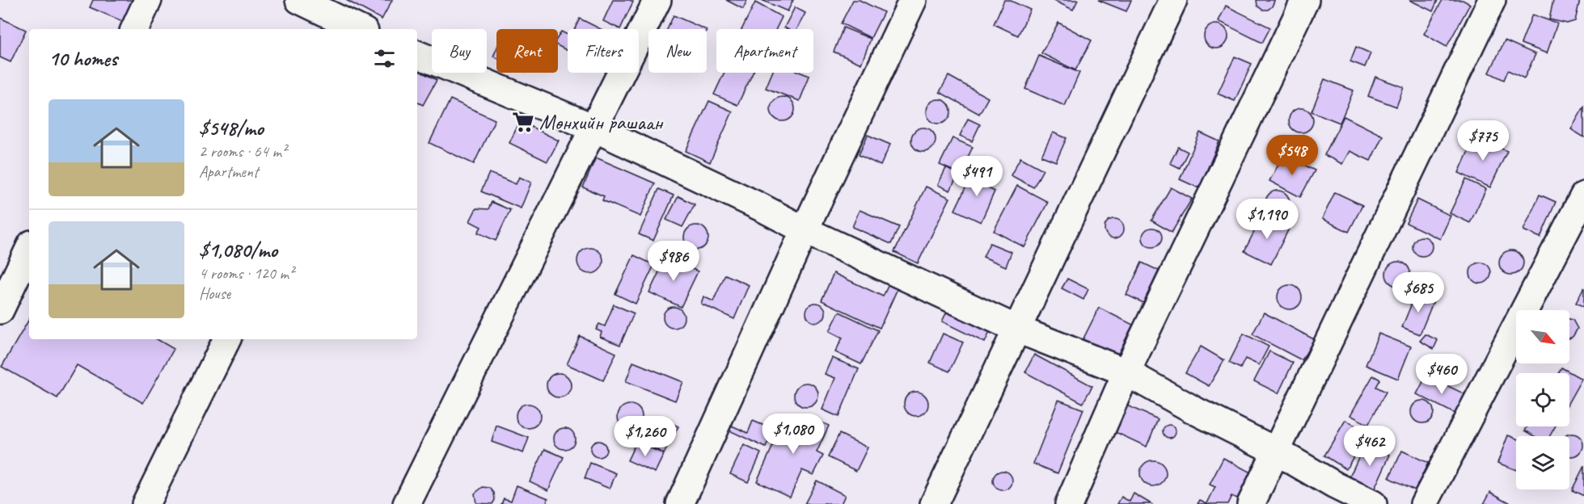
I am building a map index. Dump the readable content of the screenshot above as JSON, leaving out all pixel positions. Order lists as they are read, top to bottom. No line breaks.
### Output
{"places":{"supermarket":["Мөнхийн рашаан"]},"north":"bottom right","page":{"chip":["Buy","Rent","Filters","New","Apartment"],"heading":"10 homes","list":[{"name":"$548/mo","note":"2 rooms · 64 m² · Apartment"},{"name":"$1,080/mo","note":"4 rooms · 120 m² · House"}],"price":["$775","$548","$491","$1,190","$986","$685","$460","$1,080","$1,260","$462"]}}
